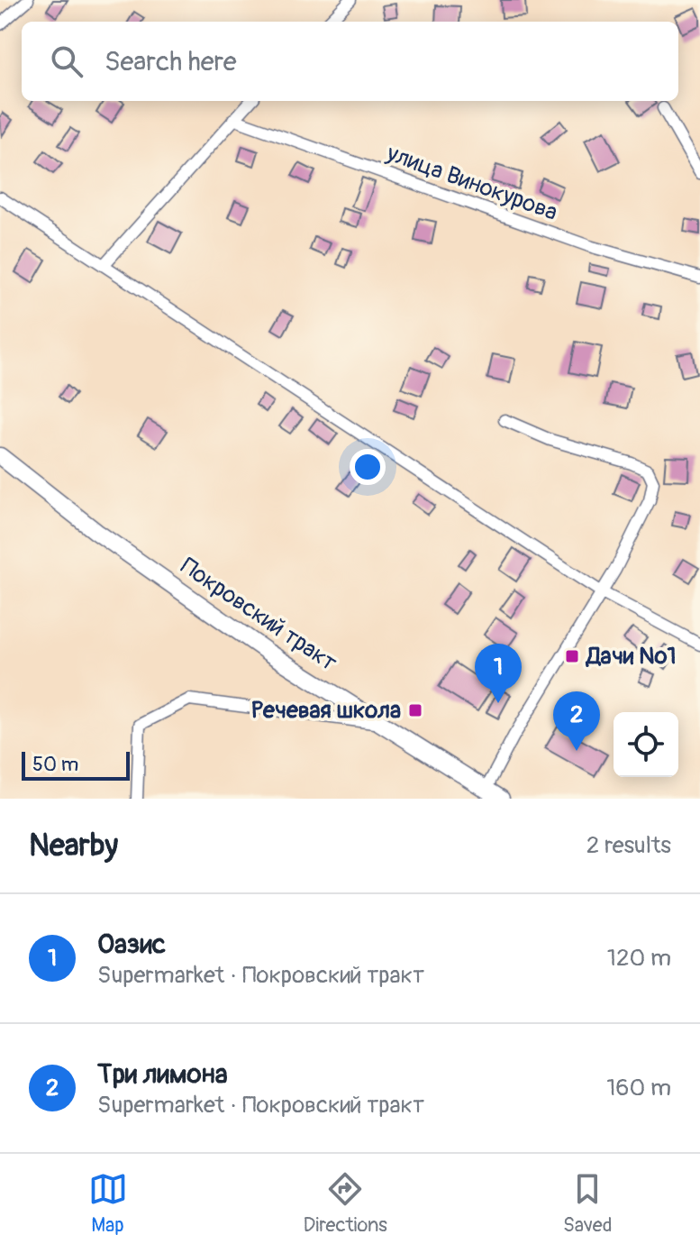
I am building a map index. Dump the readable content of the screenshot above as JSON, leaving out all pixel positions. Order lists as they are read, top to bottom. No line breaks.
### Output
{"streets":{"main road":["Покровский тракт"],"street":["улица Винокурова"]},"places":{"transit":["Дачи №1","Речевая школа"]},"scale_bar":"50 m","page":{"search":"Search here","pins":["1","2"],"scale":"50 m","heading":["Nearby","2 results"],"list":[{"mark":"1","name":"Оазис","note":"Supermarket · Покровский тракт","value":"120 m"},{"mark":"2","name":"Три лимона","note":"Supermarket · Покровский тракт","value":"160 m"}],"nav":["Map","Directions","Saved"]}}
